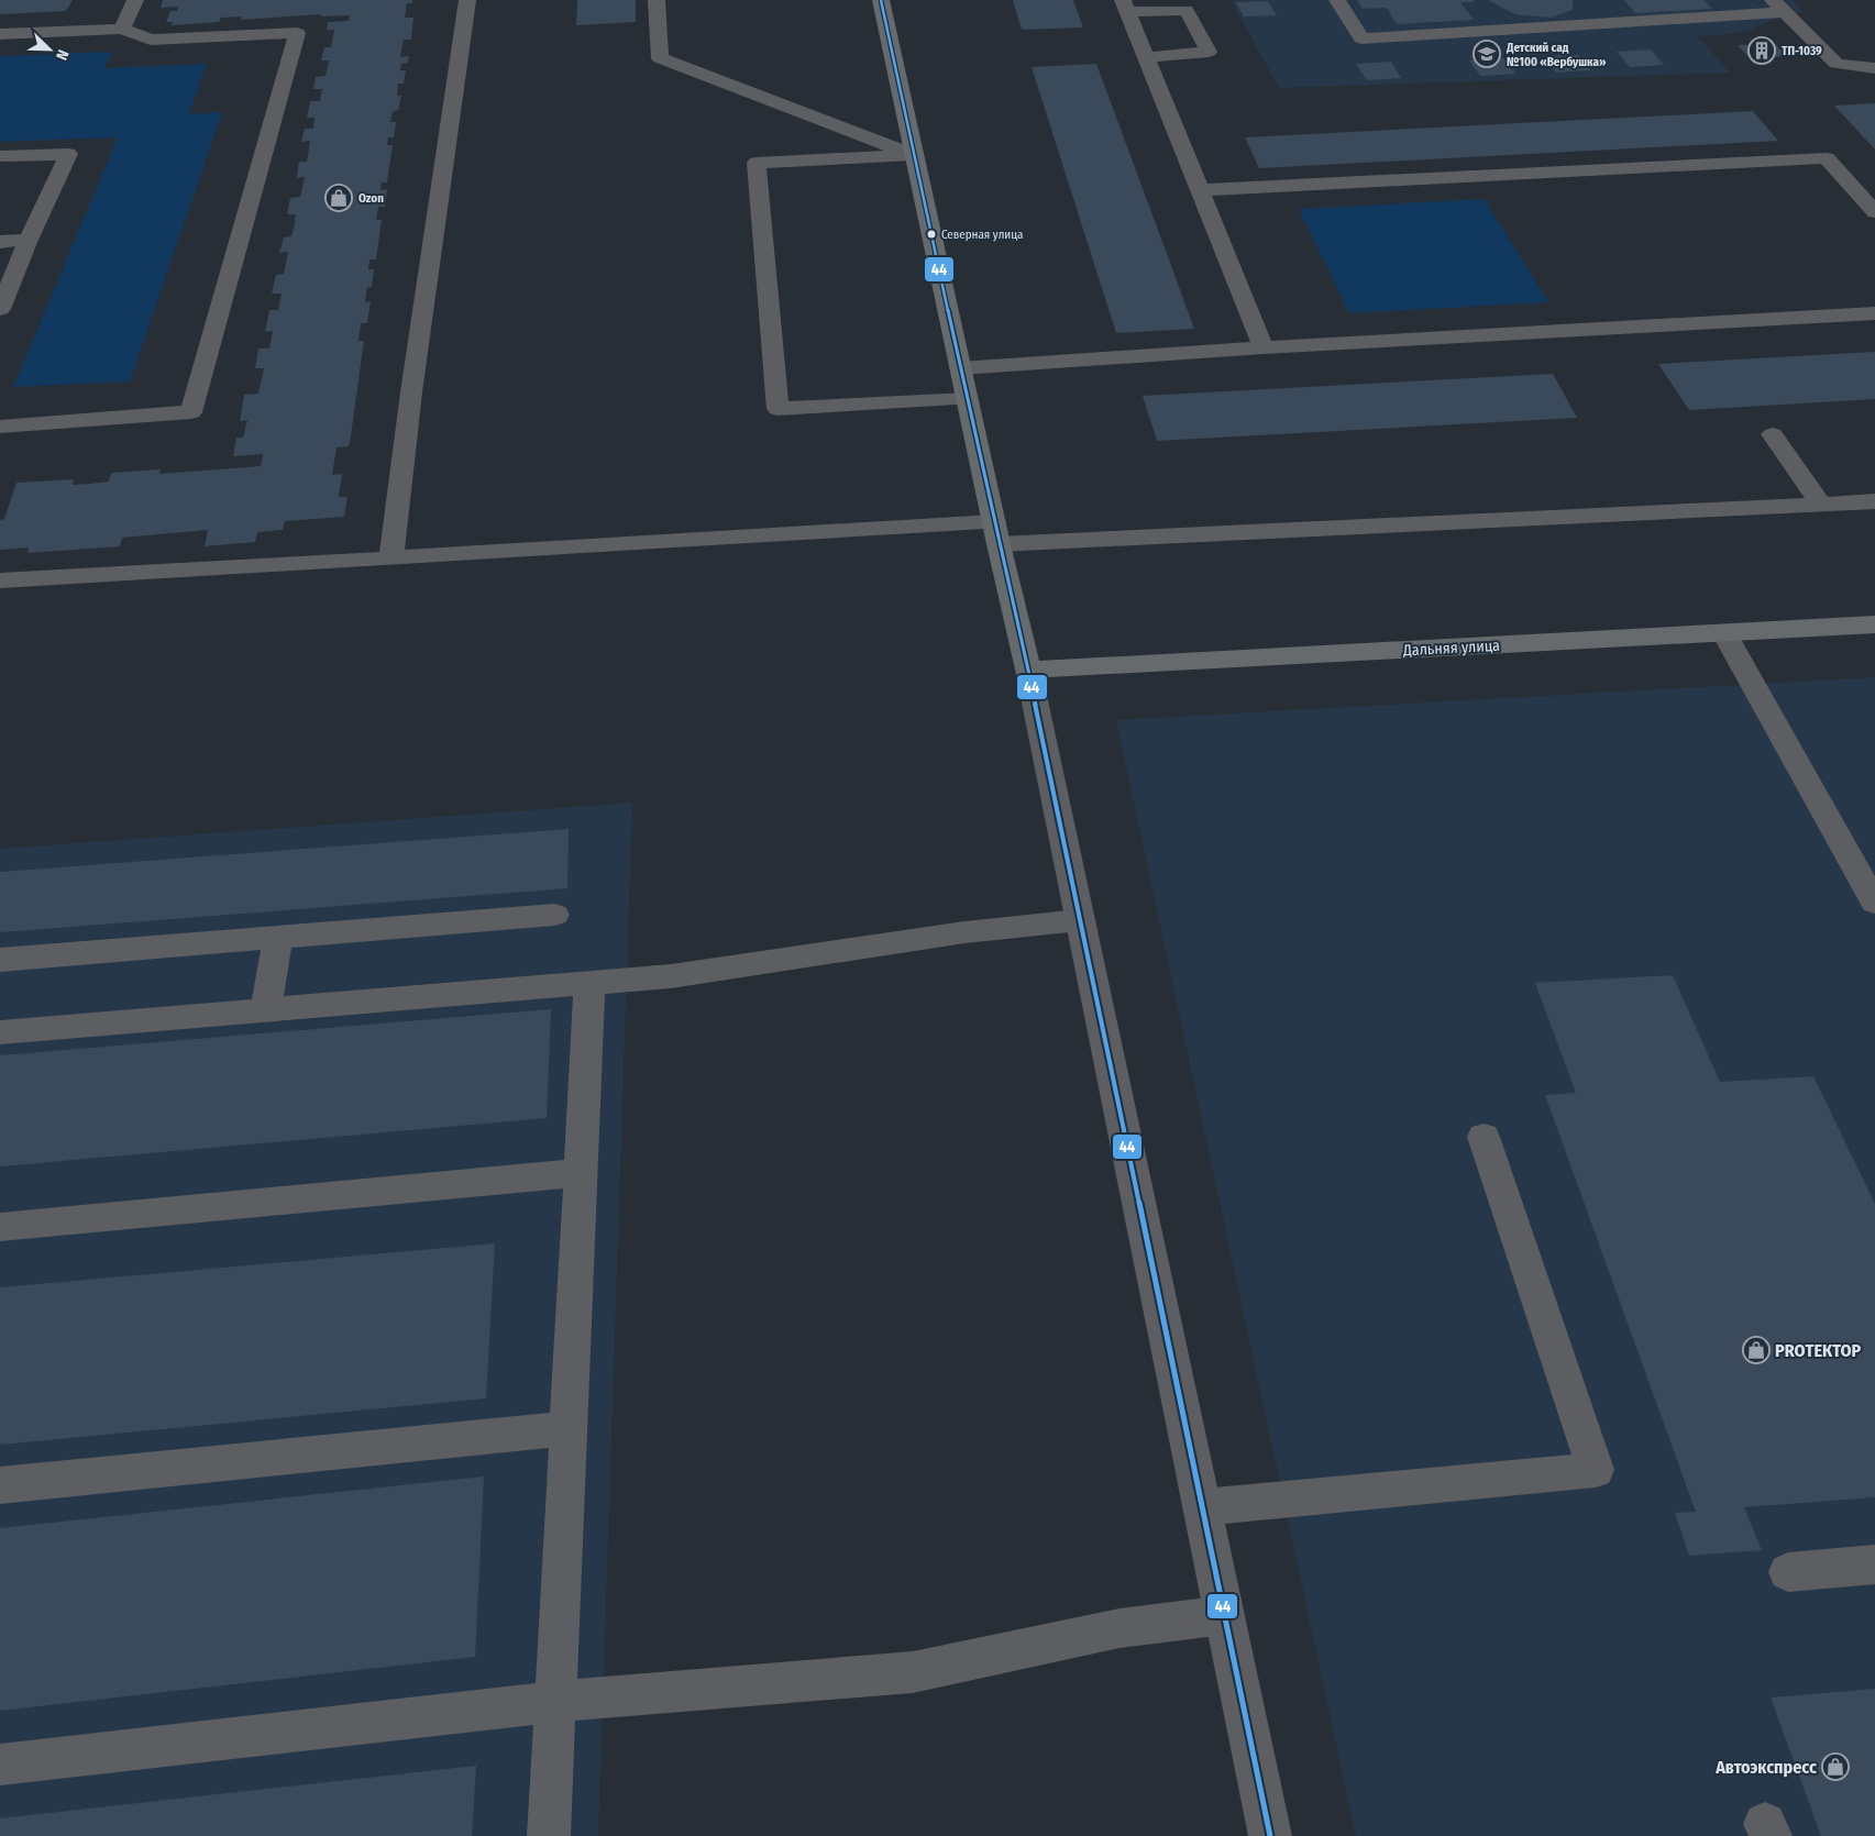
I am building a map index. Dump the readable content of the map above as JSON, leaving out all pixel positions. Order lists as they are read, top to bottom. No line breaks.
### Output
{"streets":{"street":["Дальняя улица"]},"places":{"building":["ТП-1039"],"school or university":["Детский сад №100 «Вербушка»"],"shop":["Ozon","PROТЕКТОР","Автоэкспресс"],"other":["Северная улица"]},"lines":["transit line 44"],"north":"bottom right"}
